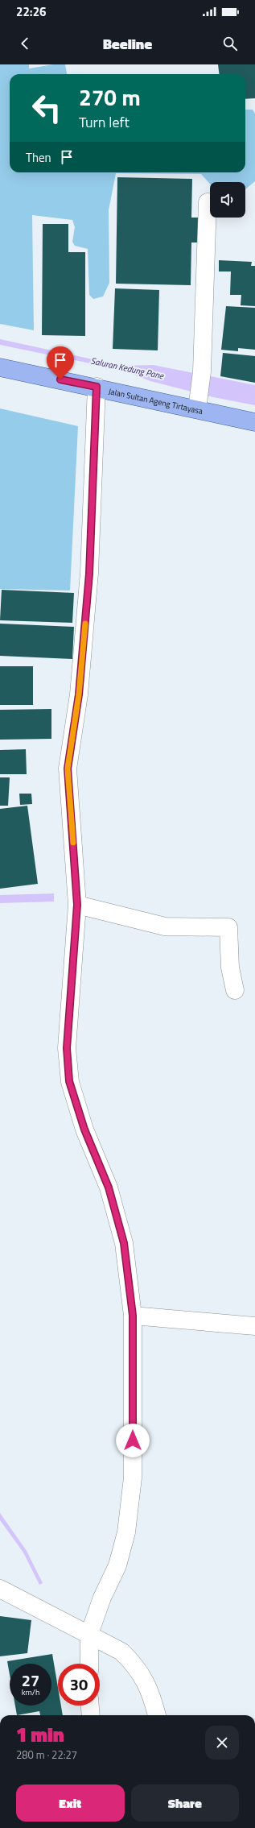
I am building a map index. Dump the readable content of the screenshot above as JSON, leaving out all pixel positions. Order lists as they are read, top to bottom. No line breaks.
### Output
{"streets":{"main road":["Jalan Sultan Ageng Tirtayasa"]},"water":["Saluran Kedung Pane"],"page":{"status":"22:26","header":"Beeline","turn":["270 m","Turn left"],"then":"Then","speed":"27 km/h","limit":"30","heading":["1 min","280 m · 22:27"],"buttons":["Exit","Share"]}}
